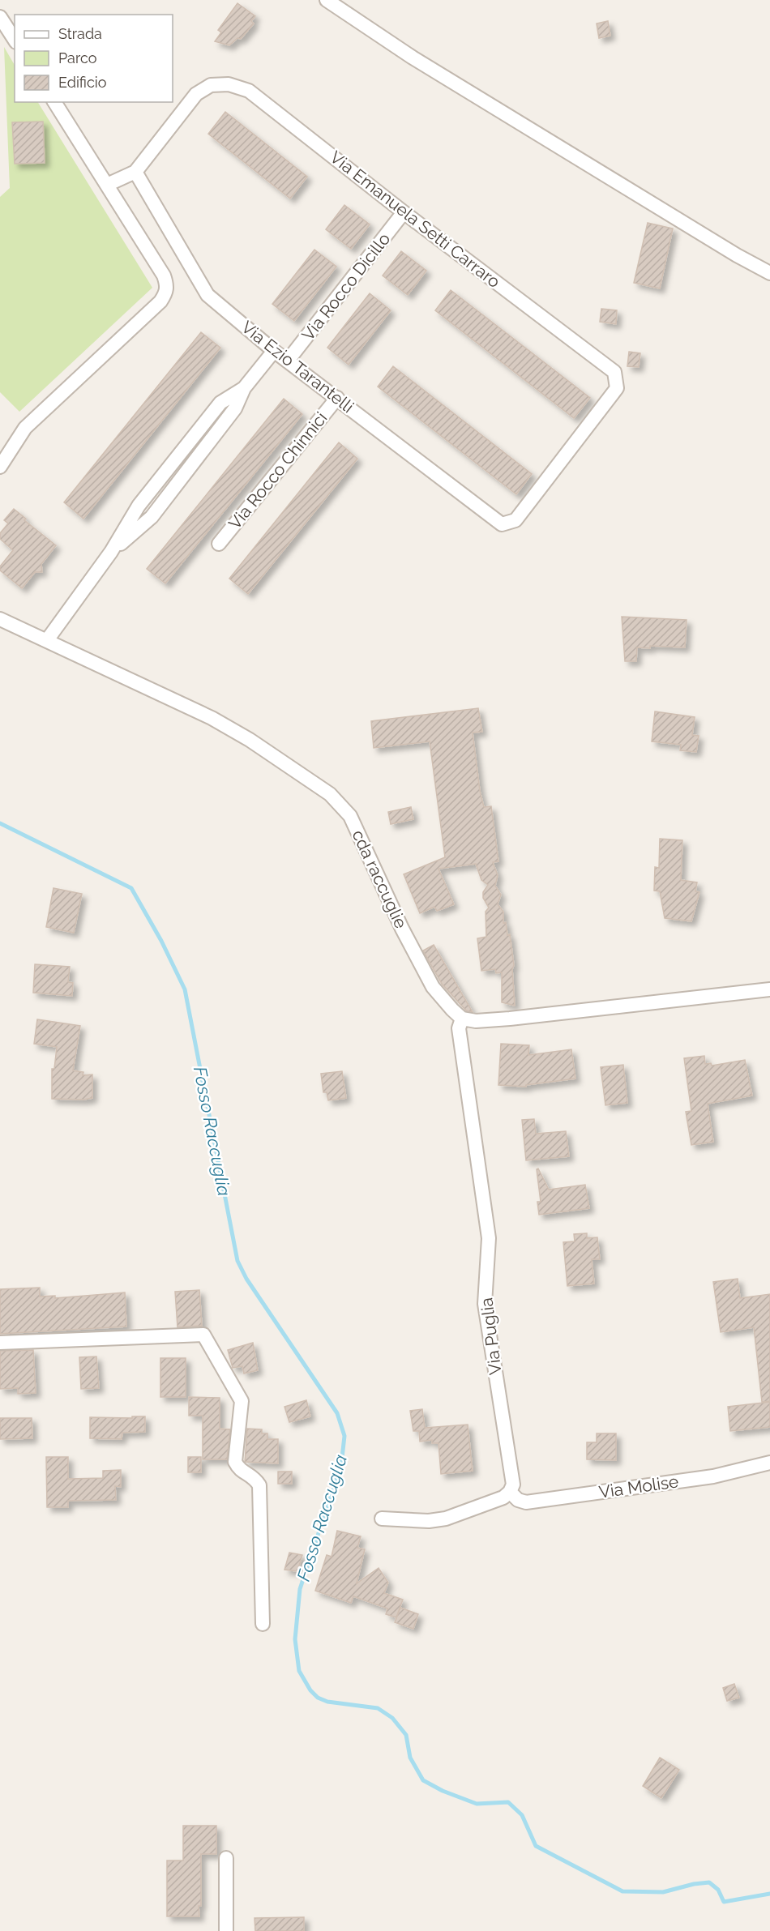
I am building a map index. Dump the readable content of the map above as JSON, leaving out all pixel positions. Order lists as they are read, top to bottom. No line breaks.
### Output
{"streets":{"street":["Via Emanuela Setti Carraro","Via Rocco Dicillo","Via Ezio Tarantelli","Via Rocco Chinnici","cda raccuglie","Via Puglia","Via Molise"]},"crossings":[["Via Emanuela Setti Carraro","Via Rocco Dicillo"],["Via Emanuela Setti Carraro","Via Ezio Tarantelli"],["Via Rocco Dicillo","Via Ezio Tarantelli"],["Via Ezio Tarantelli","Via Rocco Chinnici"],["cda raccuglie","Via Puglia"],["Via Puglia","Via Molise"]],"water":["Fosso Raccuglia"],"legend":["Strada","Parco","Edificio"]}
